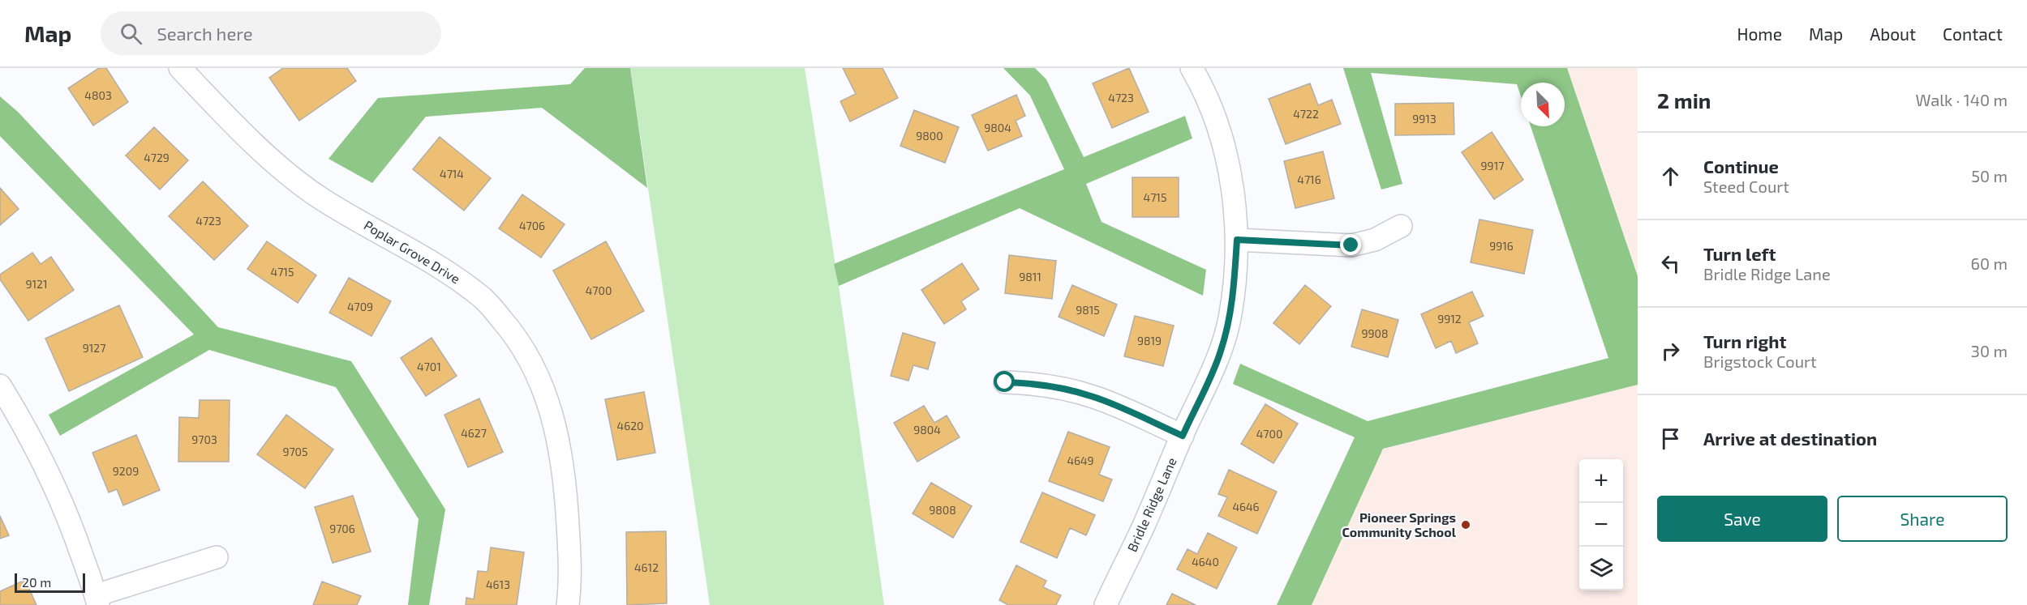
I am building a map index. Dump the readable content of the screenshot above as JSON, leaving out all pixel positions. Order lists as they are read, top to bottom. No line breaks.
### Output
{"streets":{"street":["Poplar Grove Drive","Bridle Ridge Lane"]},"places":["Pioneer Springs Community School"],"house_numbers":["4803","4723","4722","9913","9804","9800","4729","9917","4714","4716","4715","4723","4706","9916","4715","9811","9121","4700","4709","9815","9912","9908","9819","9127","4701","4620","9804","4627","4700","9703","9705","4649","9209","4646","9808","9706","4640","4612","4613"],"scale_bar":"20 m","north":"bottom right","page":{"header":"Map","search":"Search here","nav":["Home","Map","About","Contact"],"heading":["2 min","Walk · 140 m"],"list":[["Continue","Steed Court","50 m"],["Turn left","Bridle Ridge Lane","60 m"],["Turn right","Brigstock Court","30 m"],"Arrive at destination"],"map_buttons":["+","−"],"buttons":["Save","Share"],"scale":"20 m"}}
